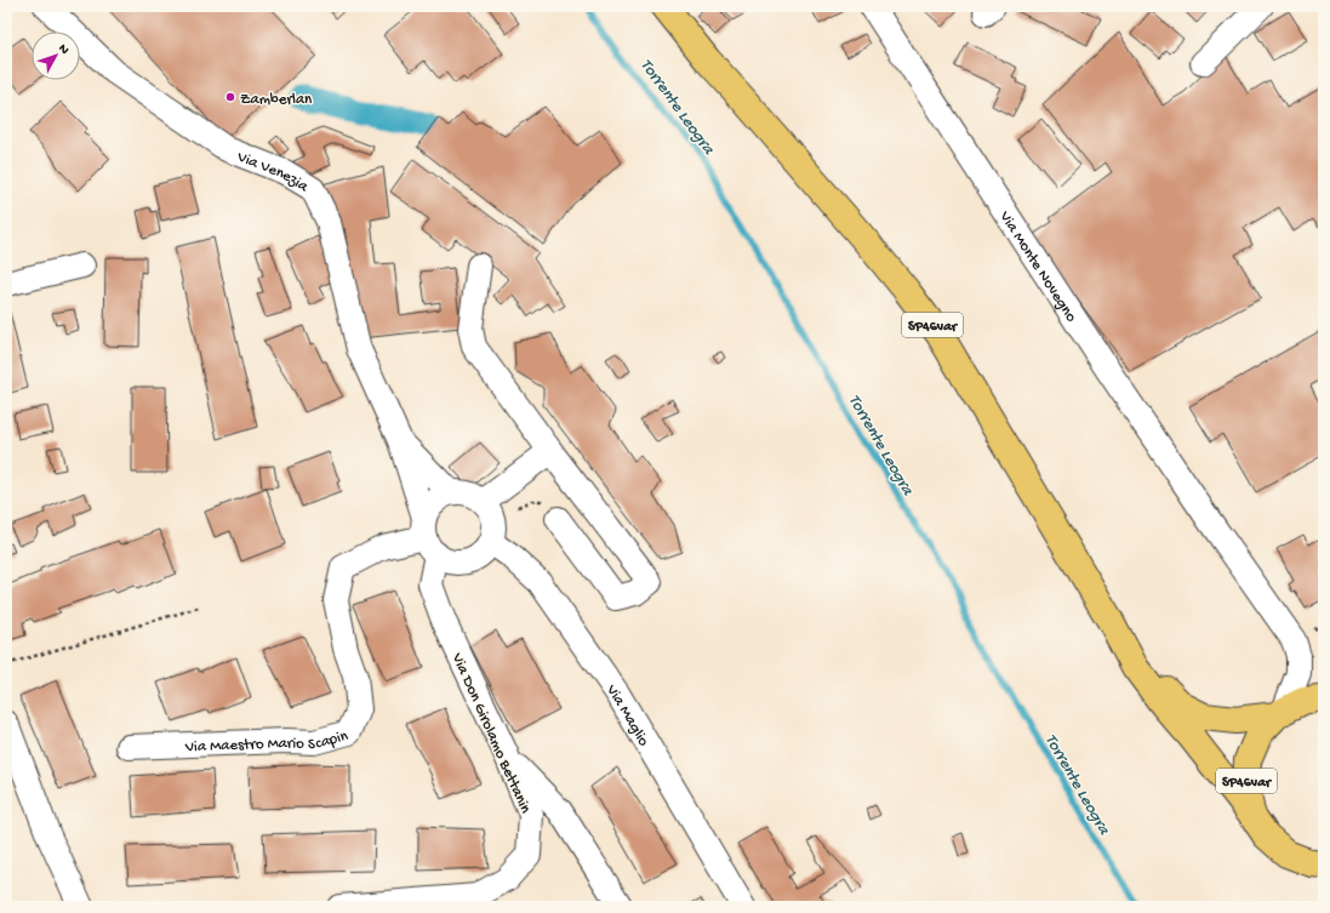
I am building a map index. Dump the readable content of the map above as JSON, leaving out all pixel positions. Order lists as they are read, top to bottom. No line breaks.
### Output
{"streets":{"main road":["SP46var"],"street":["Via Venezia","Via Monte Novegno","Via Maglio","Via Don Girolamo Bettanin","Via Maestro Mario Scapin"]},"crossings":[["Via Venezia","Via Maglio"],["Via Venezia","Via Don Girolamo Bettanin"],["Via Venezia","Via Maestro Mario Scapin"],["Via Monte Novegno","SP46var"],["Via Maglio","Via Don Girolamo Bettanin"],["Via Maglio","Via Maestro Mario Scapin"],["Via Don Girolamo Bettanin","Via Maestro Mario Scapin"]],"water":["Torrente Leogra"],"places":["Zamberlan"],"north":"top right"}
